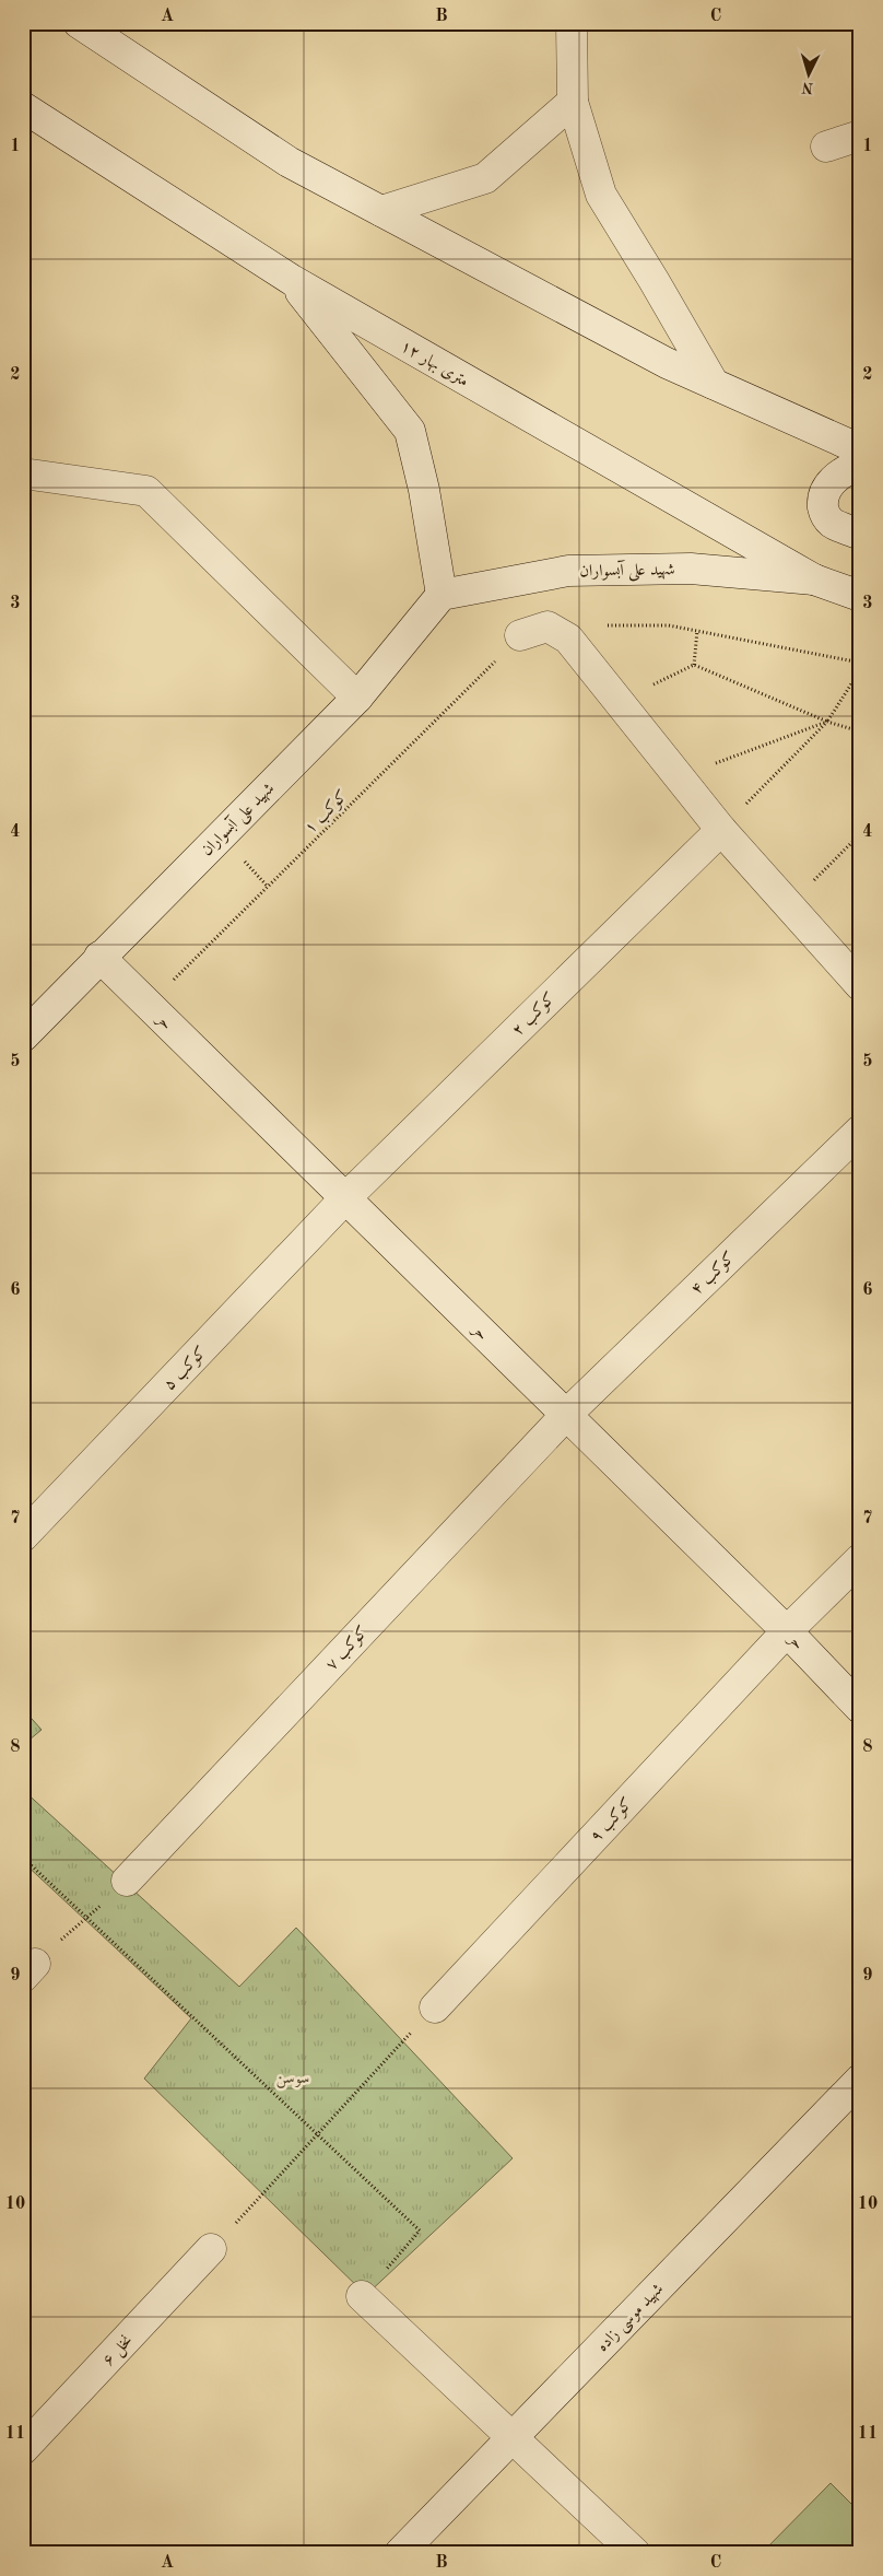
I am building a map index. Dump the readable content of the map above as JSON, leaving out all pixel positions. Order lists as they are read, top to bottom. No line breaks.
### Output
{"streets":{"street":["۱۲ متری بهار","شهید علی آبسواران","کوکب ۲","حر","کوکب ۴","کوکب ۵","کوکب ۷","کوکب ۹","شهید موسی زاده","نخل ۶"],"path":["کوکب ۱"]},"crossings":[["۱۲ متری بهار","شهید علی آبسواران"],["شهید علی آبسواران","حر"],["کوکب ۱","حر"],["کوکب ۲","حر"],["کوکب ۲","کوکب ۵"],["حر","کوکب ۴"],["حر","کوکب ۵"],["حر","کوکب ۷"],["حر","کوکب ۹"],["کوکب ۴","کوکب ۷"]],"parks":["سوسن"],"north":"bottom","grid":{"columns":["A","B","C"],"rows":["1","2","3","4","5","6","7","8","9","10","11"]}}
